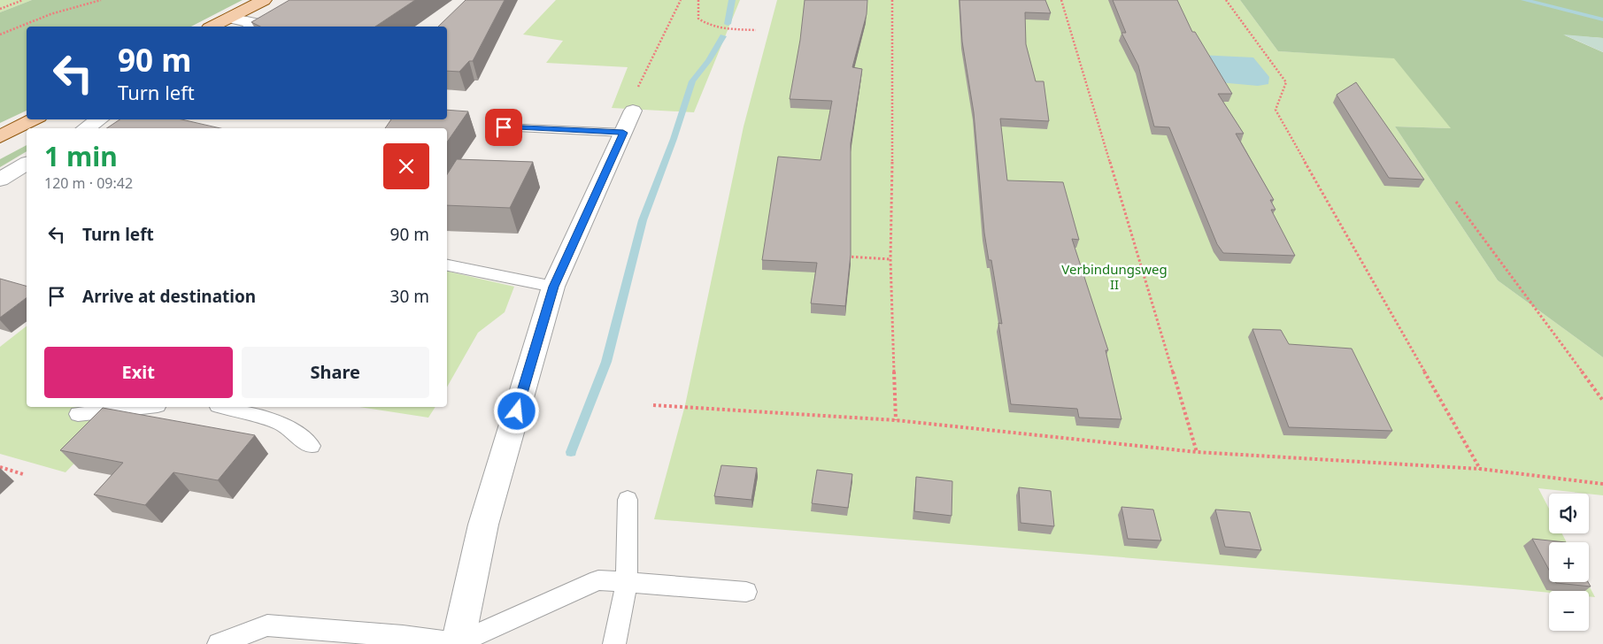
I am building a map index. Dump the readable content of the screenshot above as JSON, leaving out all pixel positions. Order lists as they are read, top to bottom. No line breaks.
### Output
{"parks":["Verbindungsweg II"],"page":{"turn":["90 m","Turn left"],"heading":["1 min","120 m · 09:42"],"list":[{"name":"Turn left","value":"90 m"},{"name":"Arrive at destination","value":"30 m"}],"buttons":["Exit","Share"],"map_buttons":["+","−"]}}
